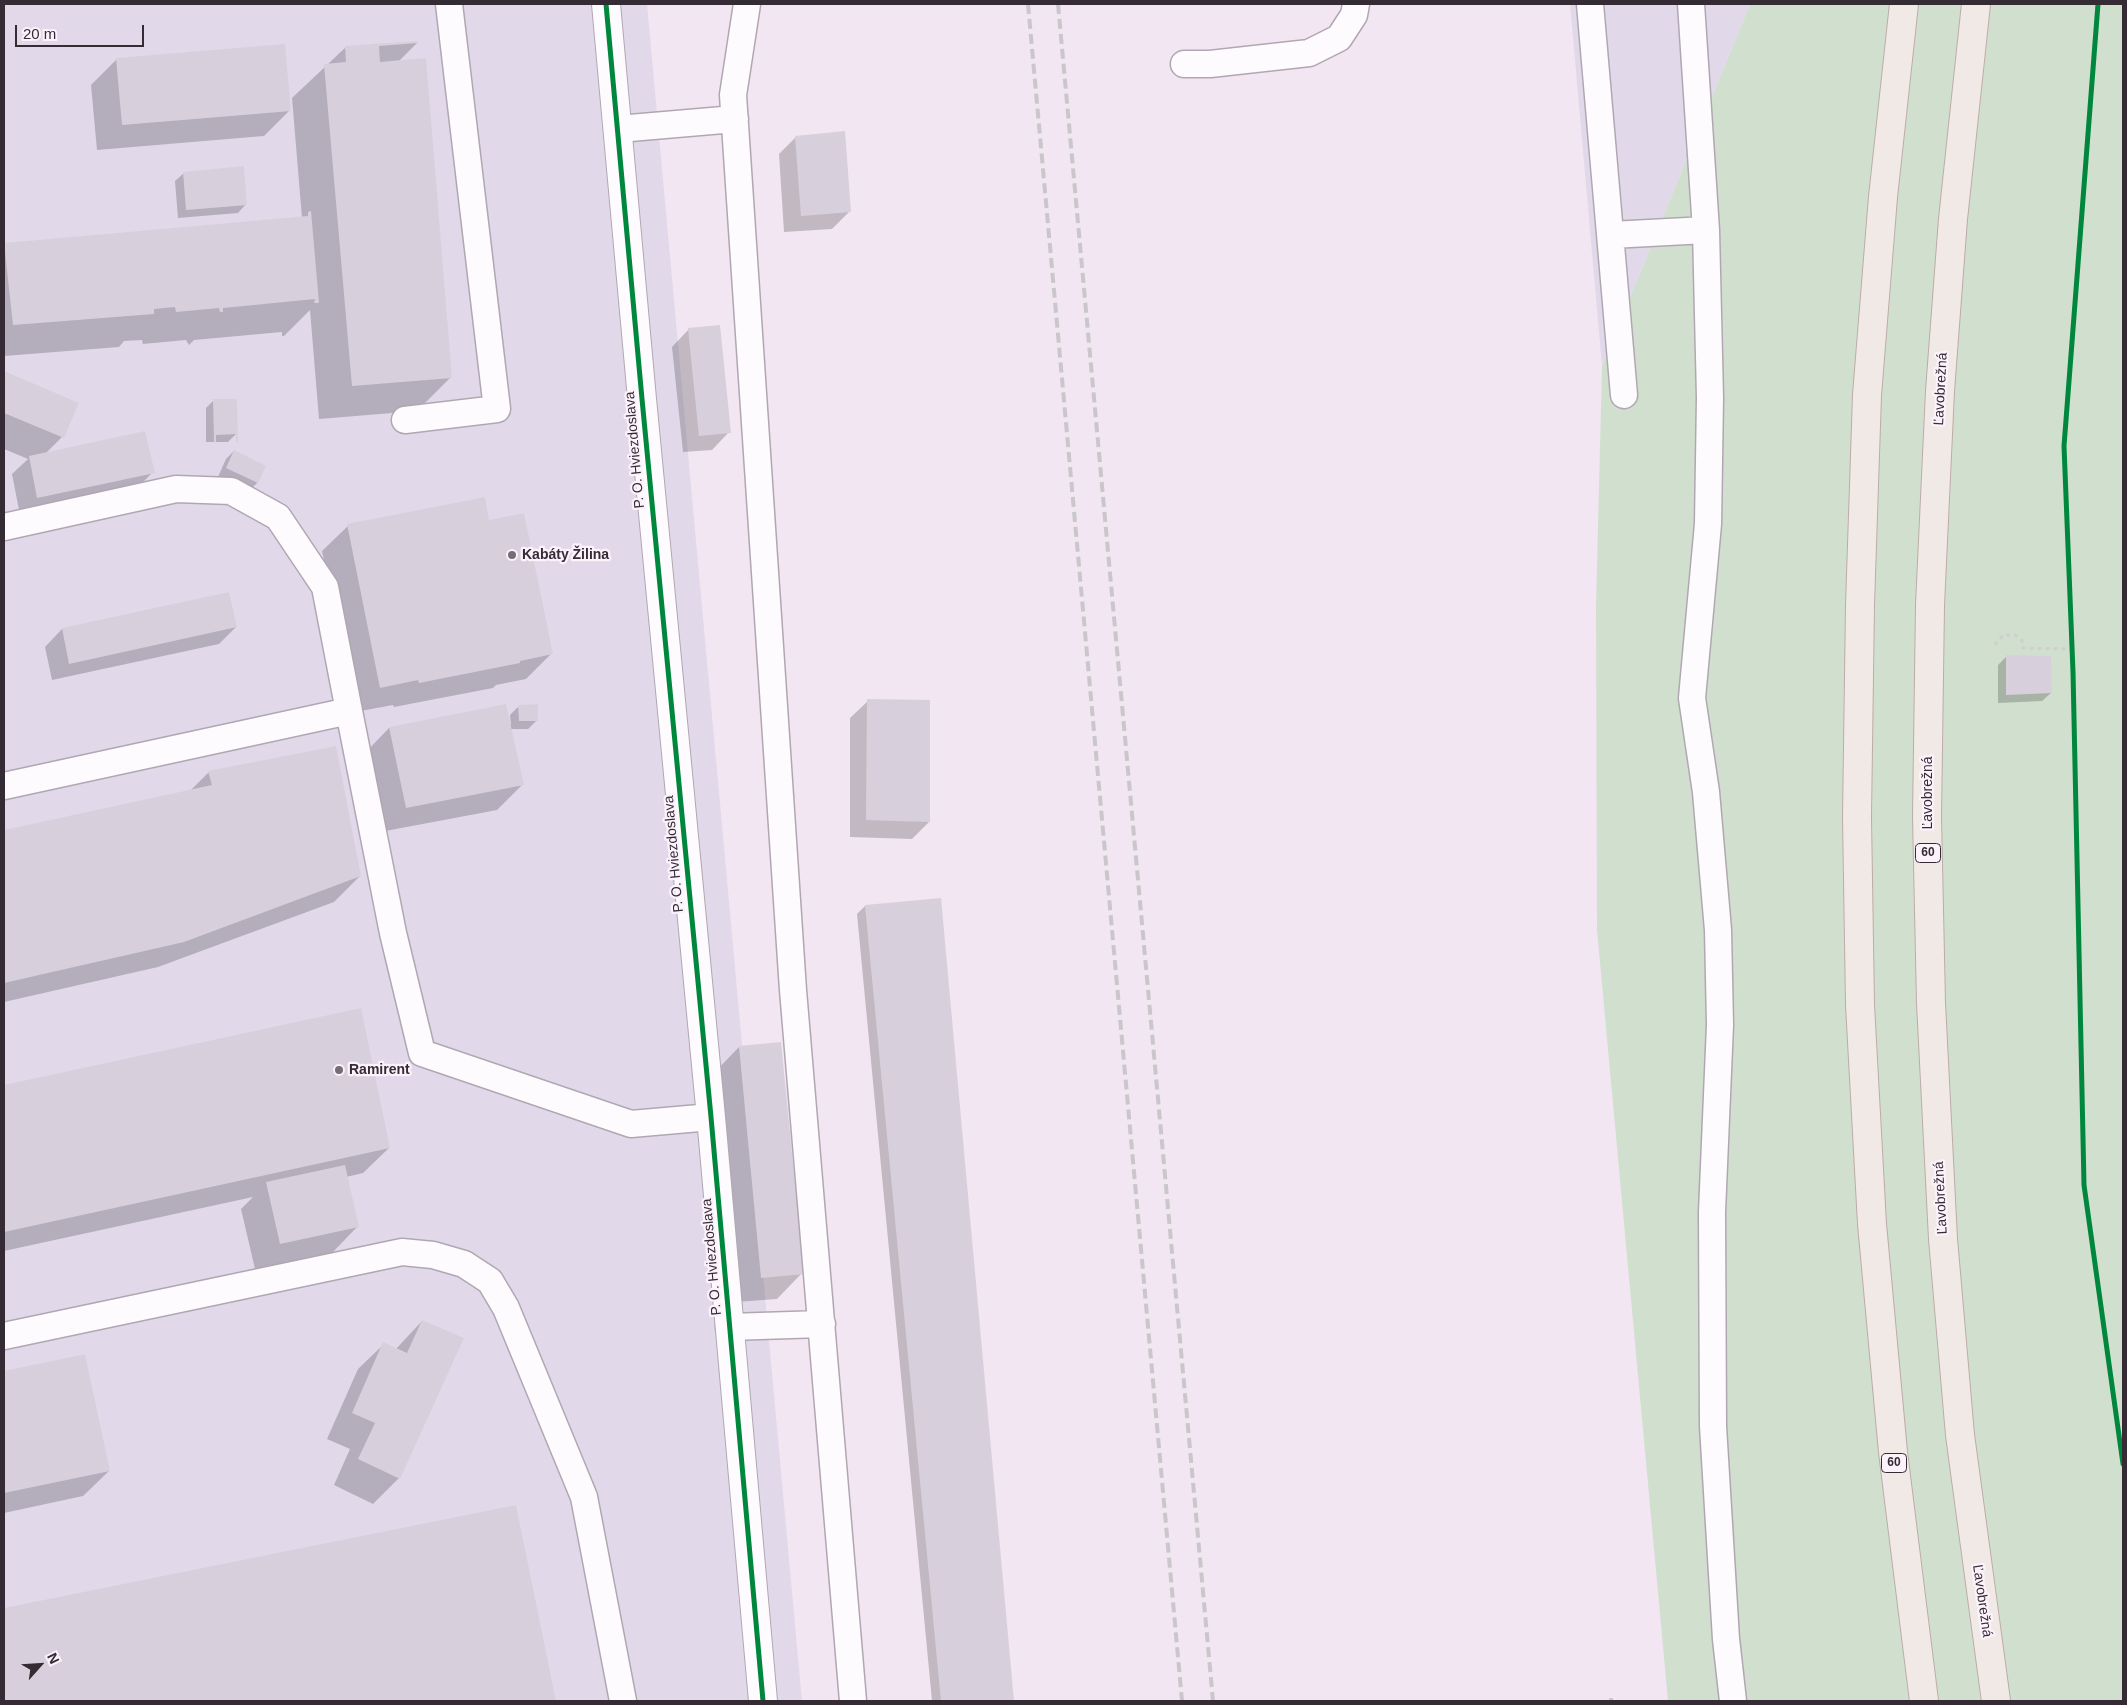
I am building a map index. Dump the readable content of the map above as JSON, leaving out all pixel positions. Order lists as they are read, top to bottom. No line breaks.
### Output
{"streets":{"main road":["Ľavobrežná","60"],"street":["P. O. Hviezdoslava"]},"places":["Kabáty Žilina","Ramirent"],"scale_bar":"20 m","north":"top right"}
